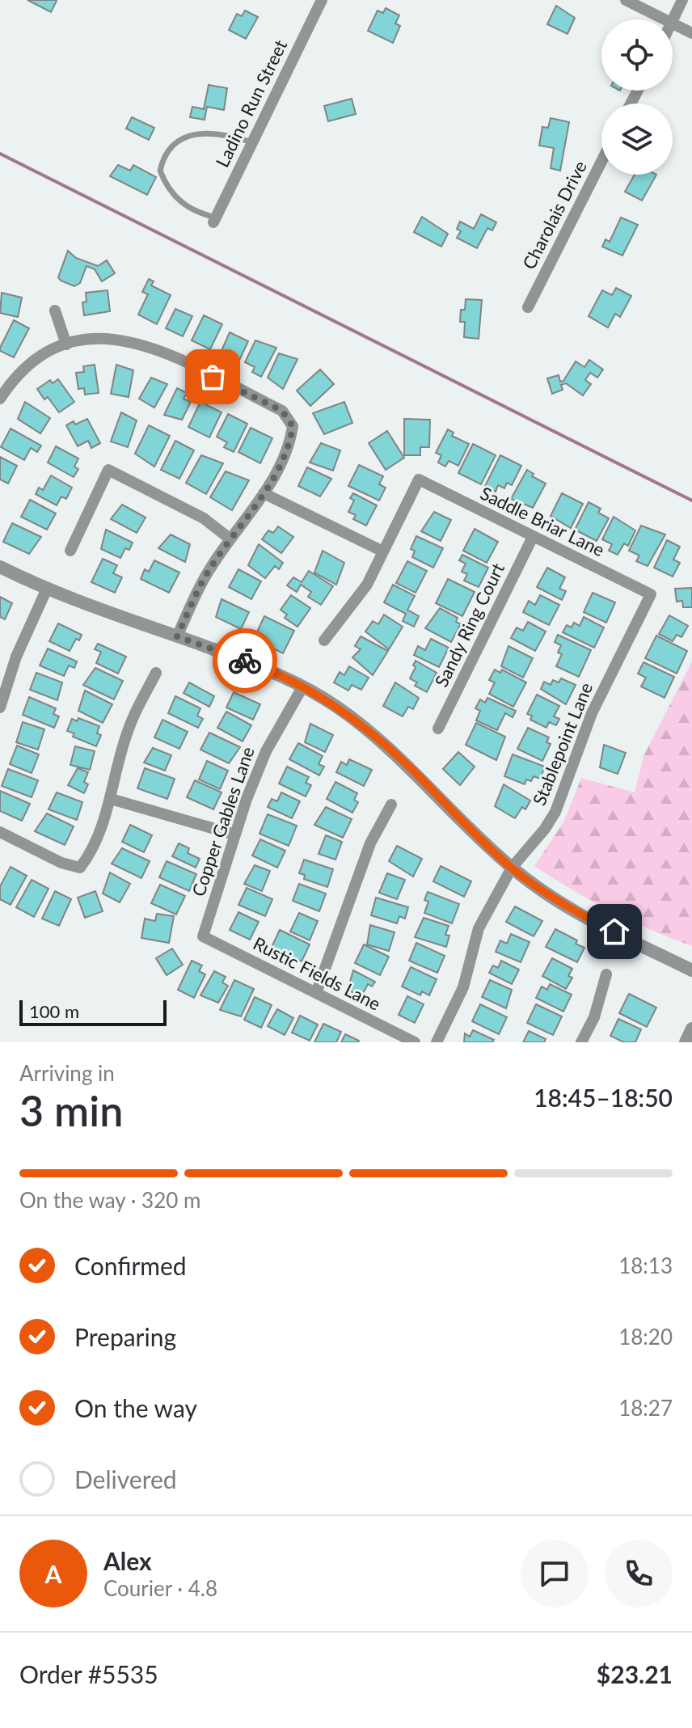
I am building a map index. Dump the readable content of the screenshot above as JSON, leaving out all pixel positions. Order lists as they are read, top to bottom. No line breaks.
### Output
{"streets":{"street":["Ladino Run Street","Charolais Drive","Saddle Briar Lane","Sandy Ring Court","Stablepoint Lane","Copper Gables Lane","Rustic Fields Lane"]},"crossings":[["Saddle Briar Lane","Sandy Ring Court"],["Saddle Briar Lane","Stablepoint Lane"],["Copper Gables Lane","Rustic Fields Lane"]],"scale_bar":"100 m","page":{"scale":"100 m","heading":["3 min","Arriving in","18:45–18:50"],"panel":["Alex","Courier · 4.8","Order #5535","$23.21"],"bar":"On the way · 320 m","list":[["Confirmed","18:13"],["Preparing","18:20"],["On the way","18:27"],"Delivered"],"round":"A"}}
